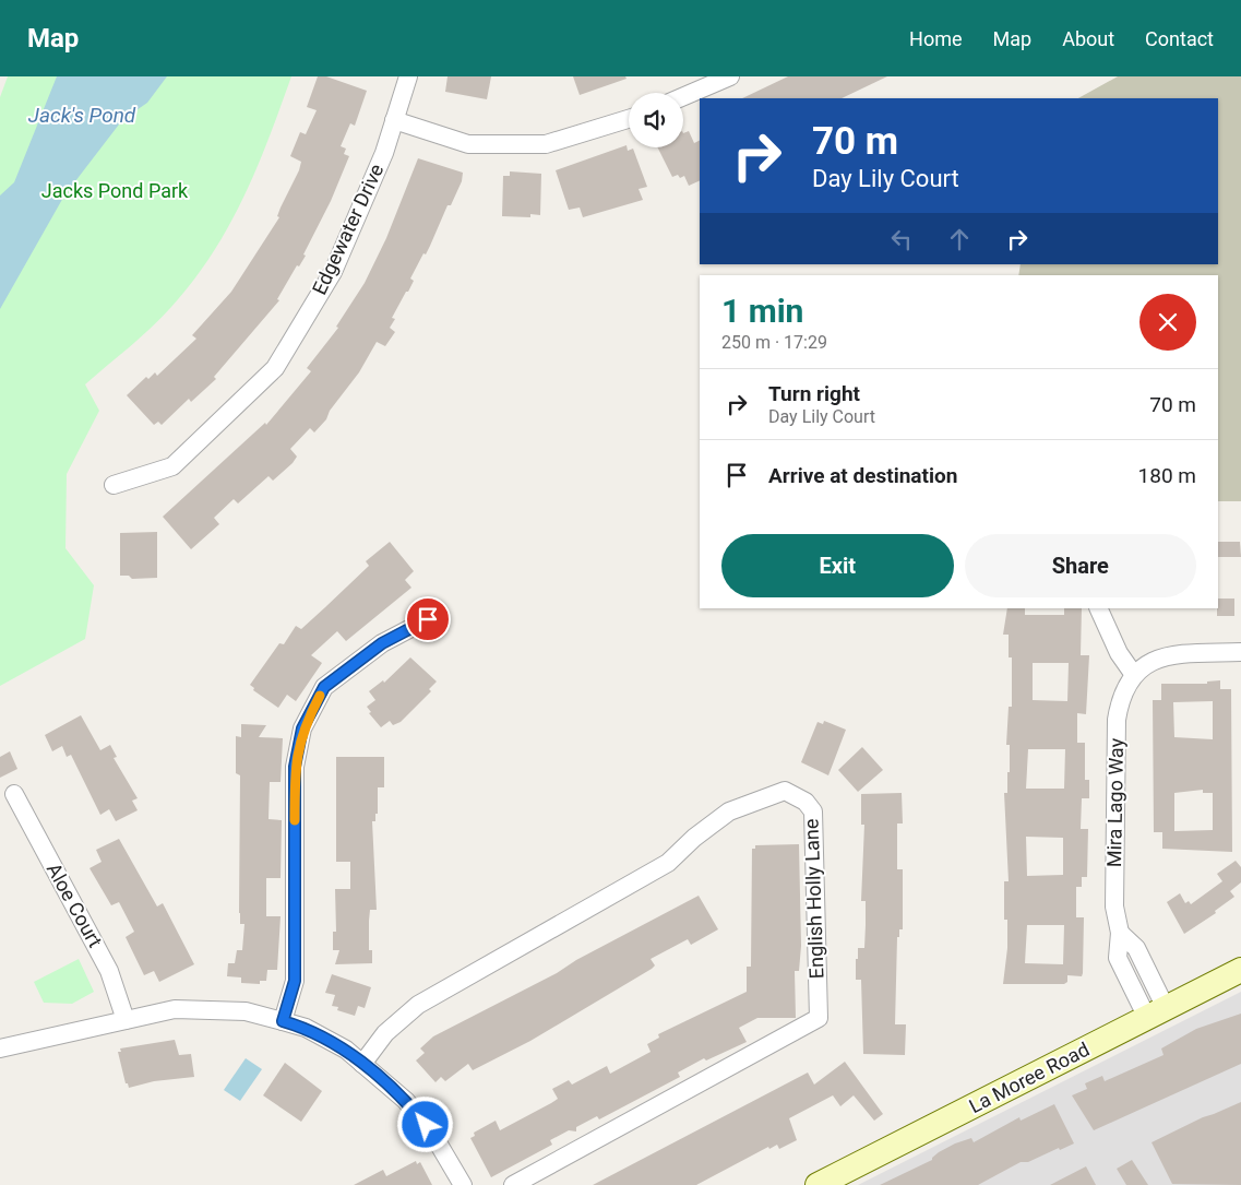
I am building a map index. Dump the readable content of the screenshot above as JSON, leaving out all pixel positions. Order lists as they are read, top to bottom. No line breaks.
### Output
{"streets":{"street":["Edgewater Drive","Mira Lago Way","English Holly Lane","Aloe Court","La Moree Road"]},"crossings":[["Mira Lago Way","La Moree Road"]],"water":["Jack's Pond"],"parks":["Jacks Pond Park"],"page":{"header":"Map","nav":["Home","Map","About","Contact"],"turn":["70 m","Day Lily Court"],"heading":["1 min","250 m · 17:29"],"list":[{"name":"Turn right","note":"Day Lily Court","value":"70 m"},{"name":"Arrive at destination","value":"180 m"}],"buttons":["Exit","Share"]}}
